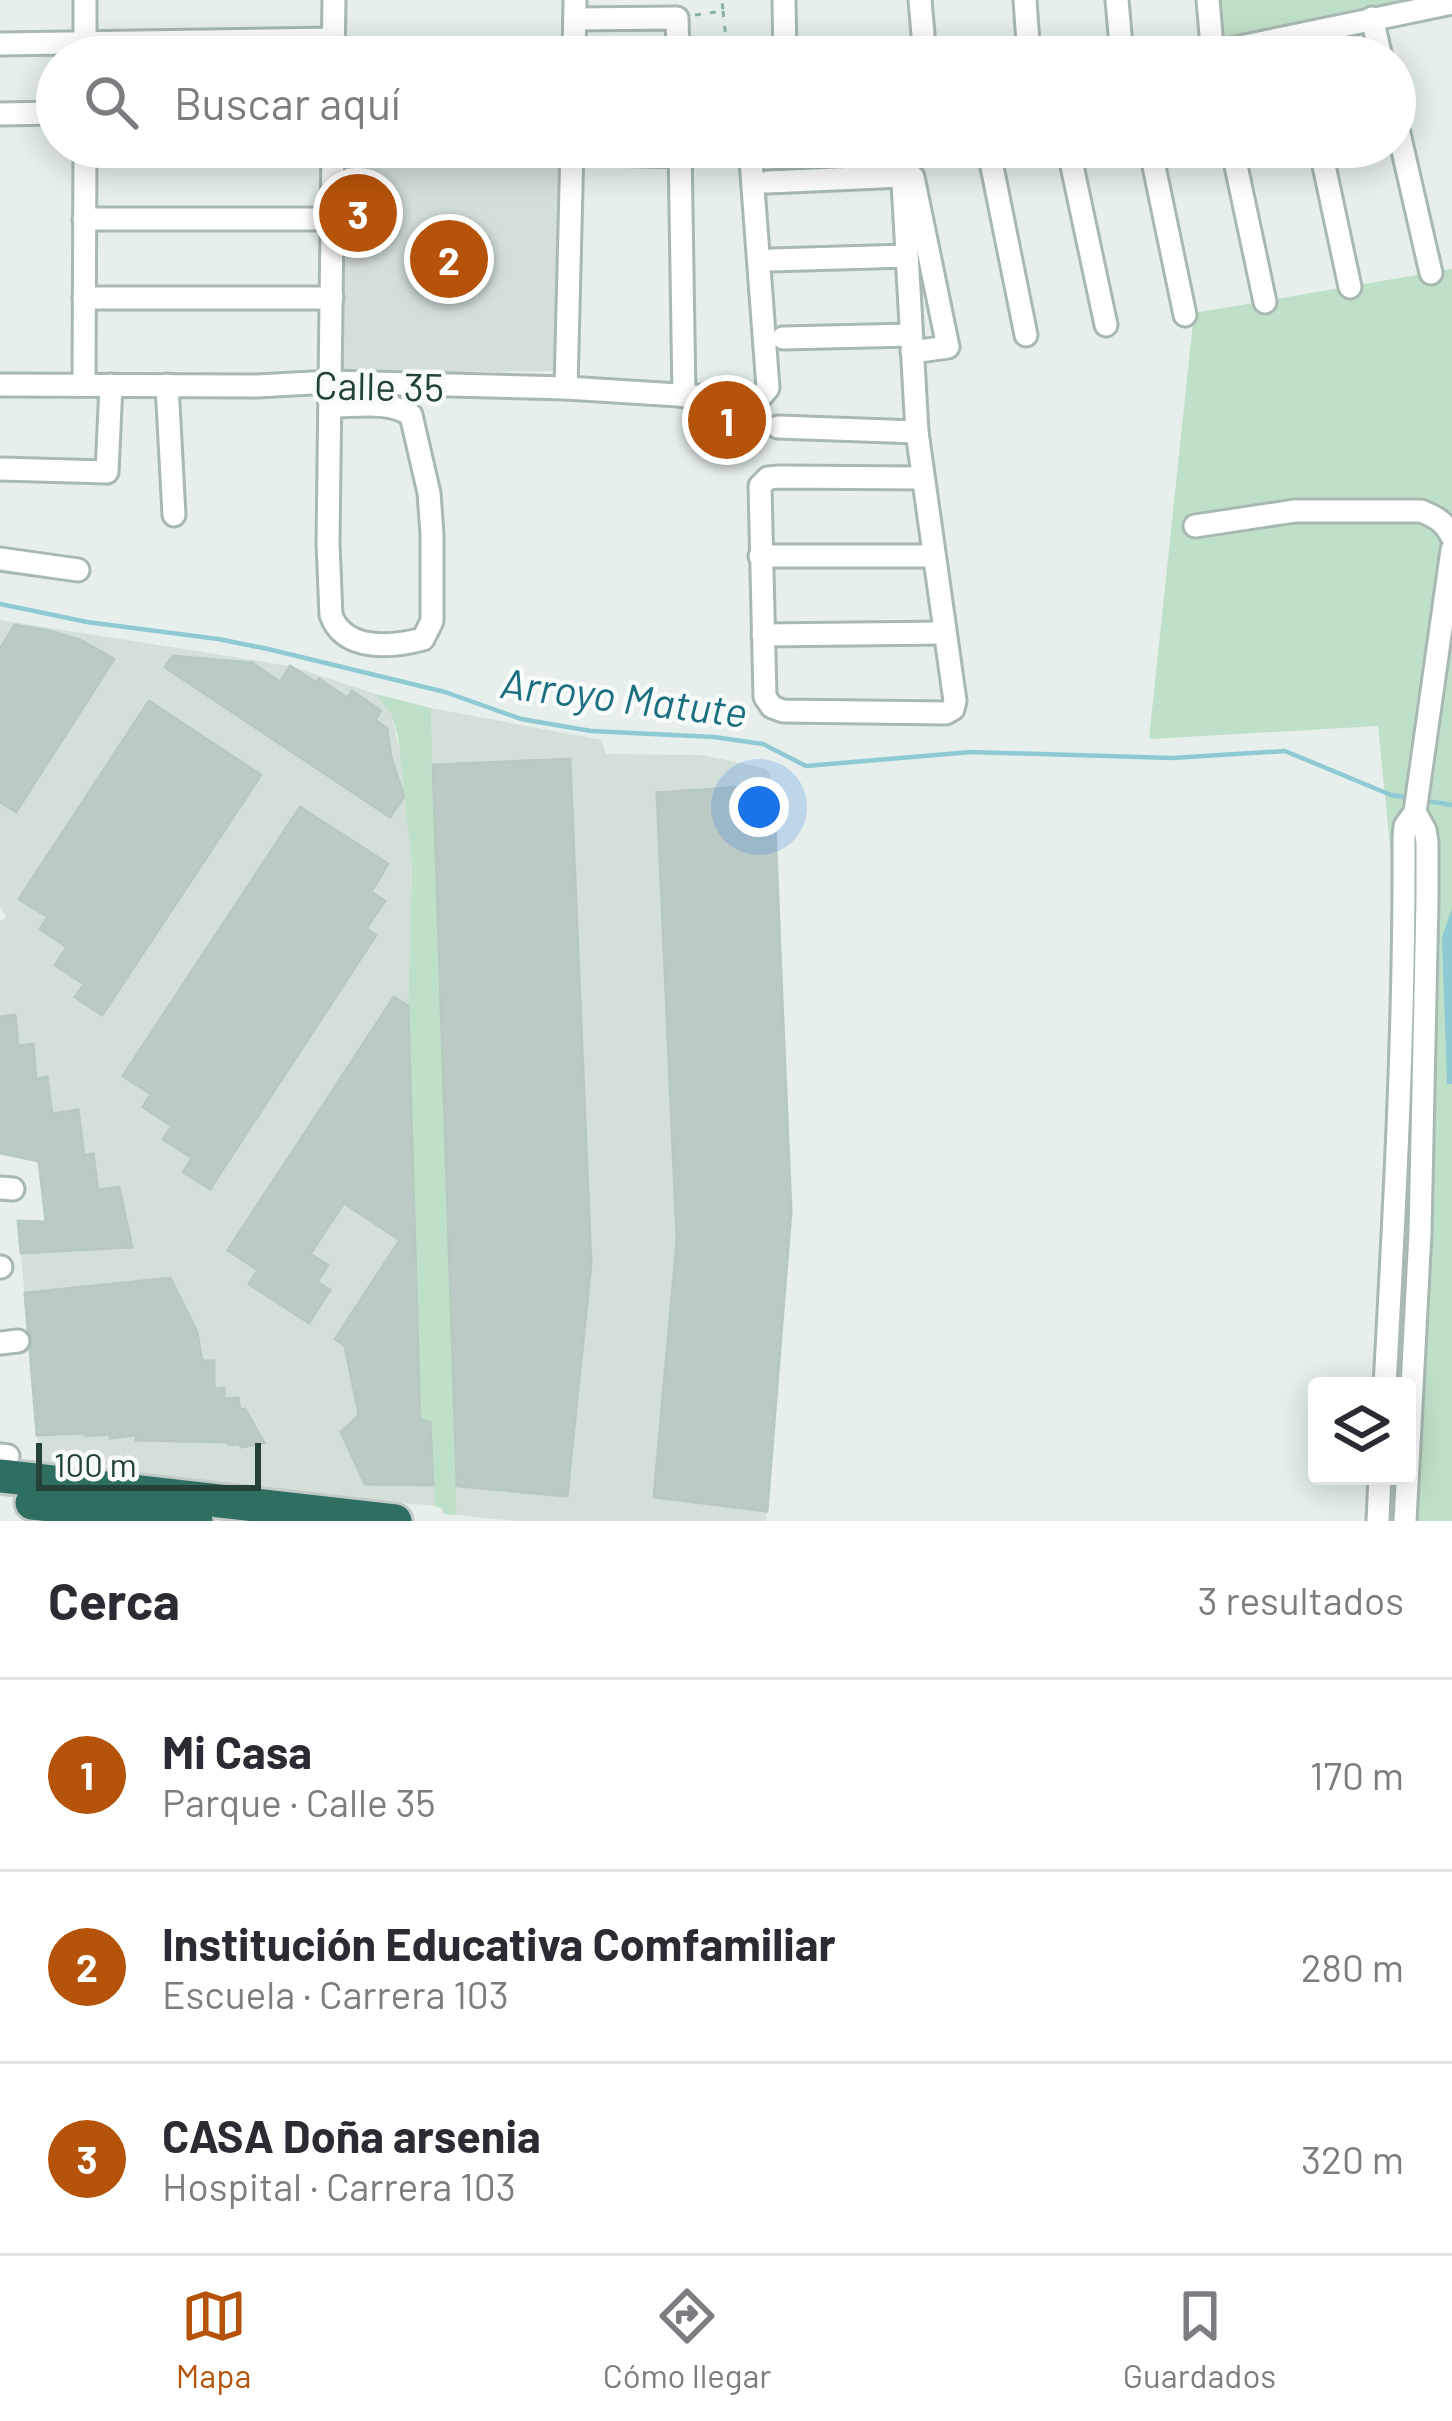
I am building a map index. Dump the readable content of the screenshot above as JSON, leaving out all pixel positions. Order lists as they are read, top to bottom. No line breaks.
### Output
{"streets":{"street":["Calle 35"]},"water":["Arroyo Matute"],"scale_bar":"100 m","page":{"search":"Buscar aquí","pins":["3","2","1"],"scale":"100 m","heading":["Cerca","3 resultados"],"list":[{"mark":"1","name":"Mi Casa","note":"Parque · Calle 35","value":"170 m"},{"mark":"2","name":"Institución Educativa Comfamiliar","note":"Escuela · Carrera 103","value":"280 m"},{"mark":"3","name":"CASA Doña arsenia","note":"Hospital · Carrera 103","value":"320 m"}],"nav":["Mapa","Cómo llegar","Guardados"]}}
